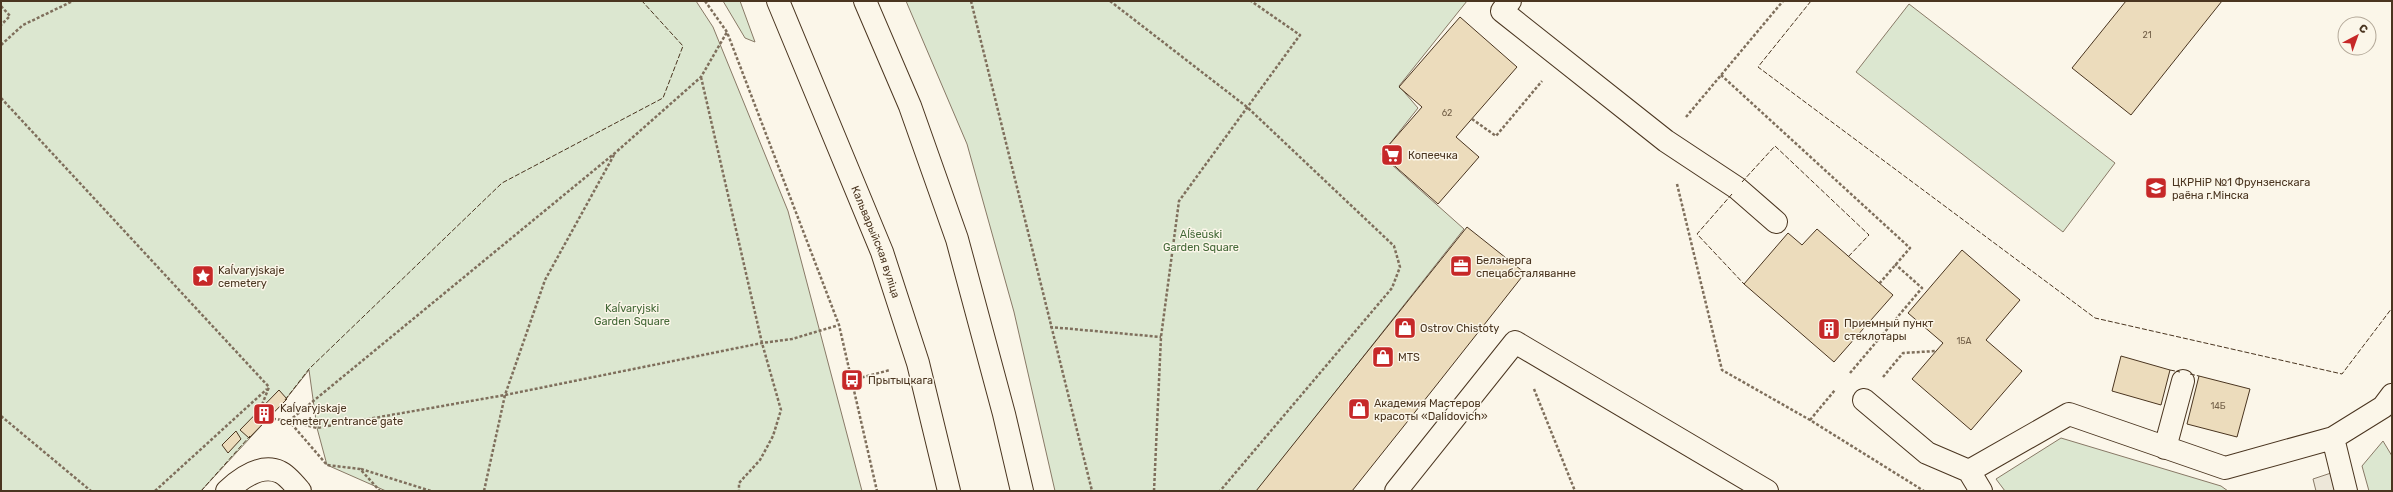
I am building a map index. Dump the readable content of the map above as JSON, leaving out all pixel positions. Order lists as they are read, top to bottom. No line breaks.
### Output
{"streets":{"main road":["Кальварыйская вуліца"]},"parks":["Aĺšeŭski Garden Square","Kaĺvaryjski Garden Square"],"places":{"supermarket":["Копеечка"],"school or university":["ЦКРНіР №1 Фрунзенскага раёна г.Мінска"],"office":["Белэнерга спецабсталяванне"],"place":["Kaĺvaryjskaje cemetery"],"shop":["Ostrov Chistoty","MTS","Академия Мастеров красоты «Dalidovich»"],"building":["Приемный пункт стеклотары","Kaĺvaryjskaje cemetery entrance gate"],"bus stop":["Прытыцкага"]},"house_numbers":["21","62","15А","14Б"],"north":"top right"}
